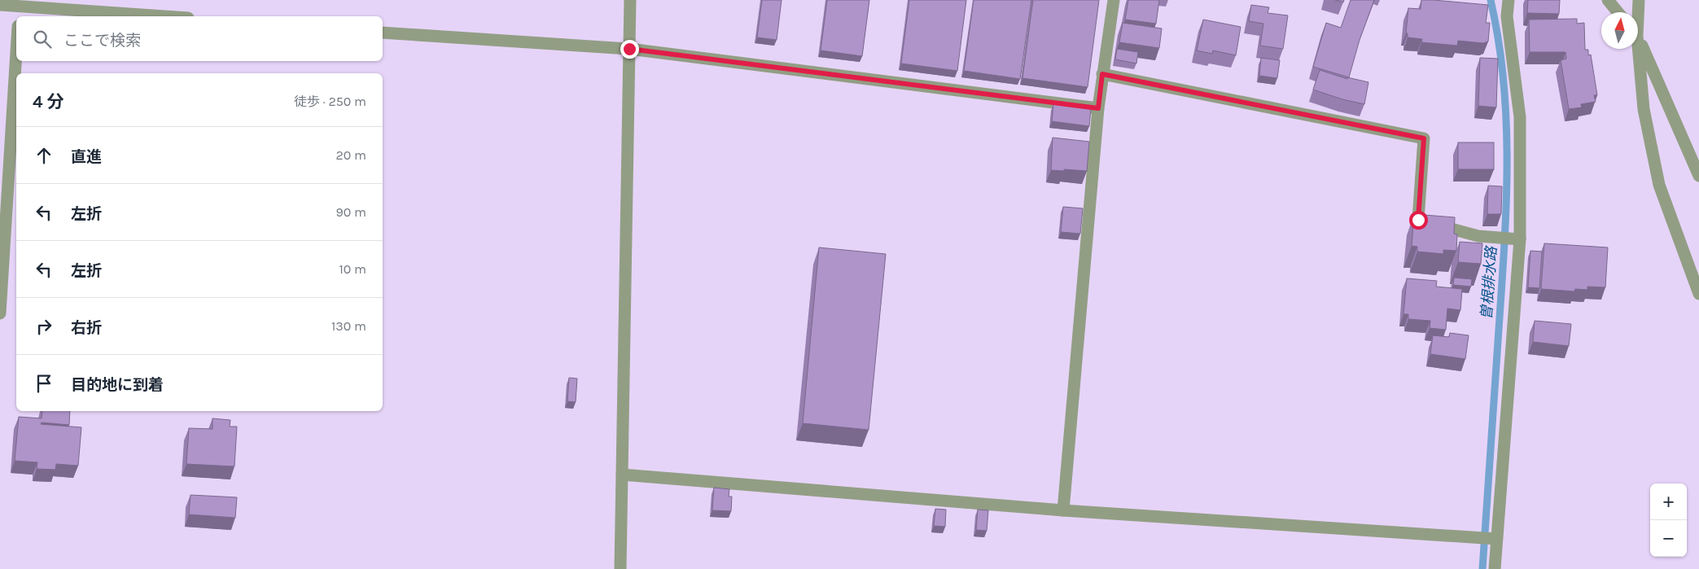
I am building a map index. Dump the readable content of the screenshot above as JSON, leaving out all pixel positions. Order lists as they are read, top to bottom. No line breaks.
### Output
{"water":["曽根排水路"],"north":"top","page":{"search":"ここで検索","heading":["4 分","徒歩 · 250 m"],"list":[["直進","20 m"],["左折","90 m"],["左折","10 m"],["右折","130 m"],"目的地に到着"],"map_buttons":["+","−"]}}
